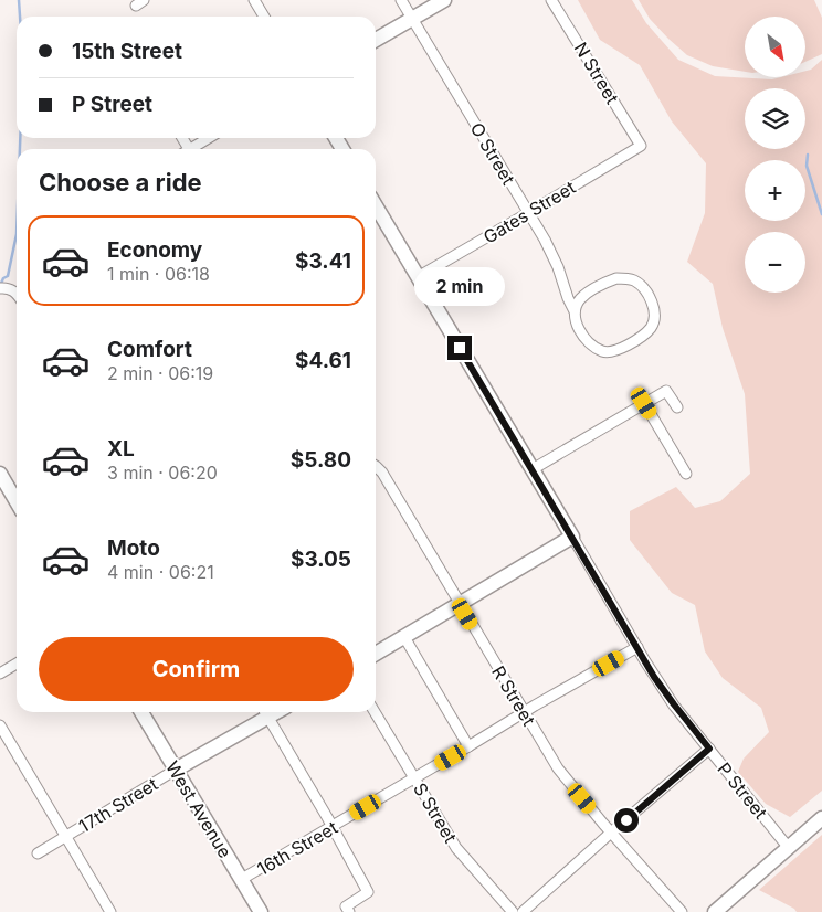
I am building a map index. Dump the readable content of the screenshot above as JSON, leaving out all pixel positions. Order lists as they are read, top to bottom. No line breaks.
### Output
{"streets":{"street":["N Street","O Street","Gates Street","R Street","P Street","17th Street","West Avenue","S Street","16th Street"]},"crossings":[["N Street","Gates Street"],["O Street","Gates Street"],["Gates Street","P Street"],["R Street","16th Street"],["P Street","16th Street"],["17th Street","West Avenue"],["West Avenue","16th Street"],["S Street","16th Street"]],"north":"bottom right","page":{"map_buttons":["+","−"],"banner":["15th Street","P Street"],"heading":"Choose a ride","list":[{"name":"Economy","note":"1 min · 06:18","value":"$3.41"},{"name":"Comfort","note":"2 min · 06:19","value":"$4.61"},{"name":"XL","note":"3 min · 06:20","value":"$5.80"},{"name":"Moto","note":"4 min · 06:21","value":"$3.05"}],"bubble":"2 min","buttons":"Confirm"}}
